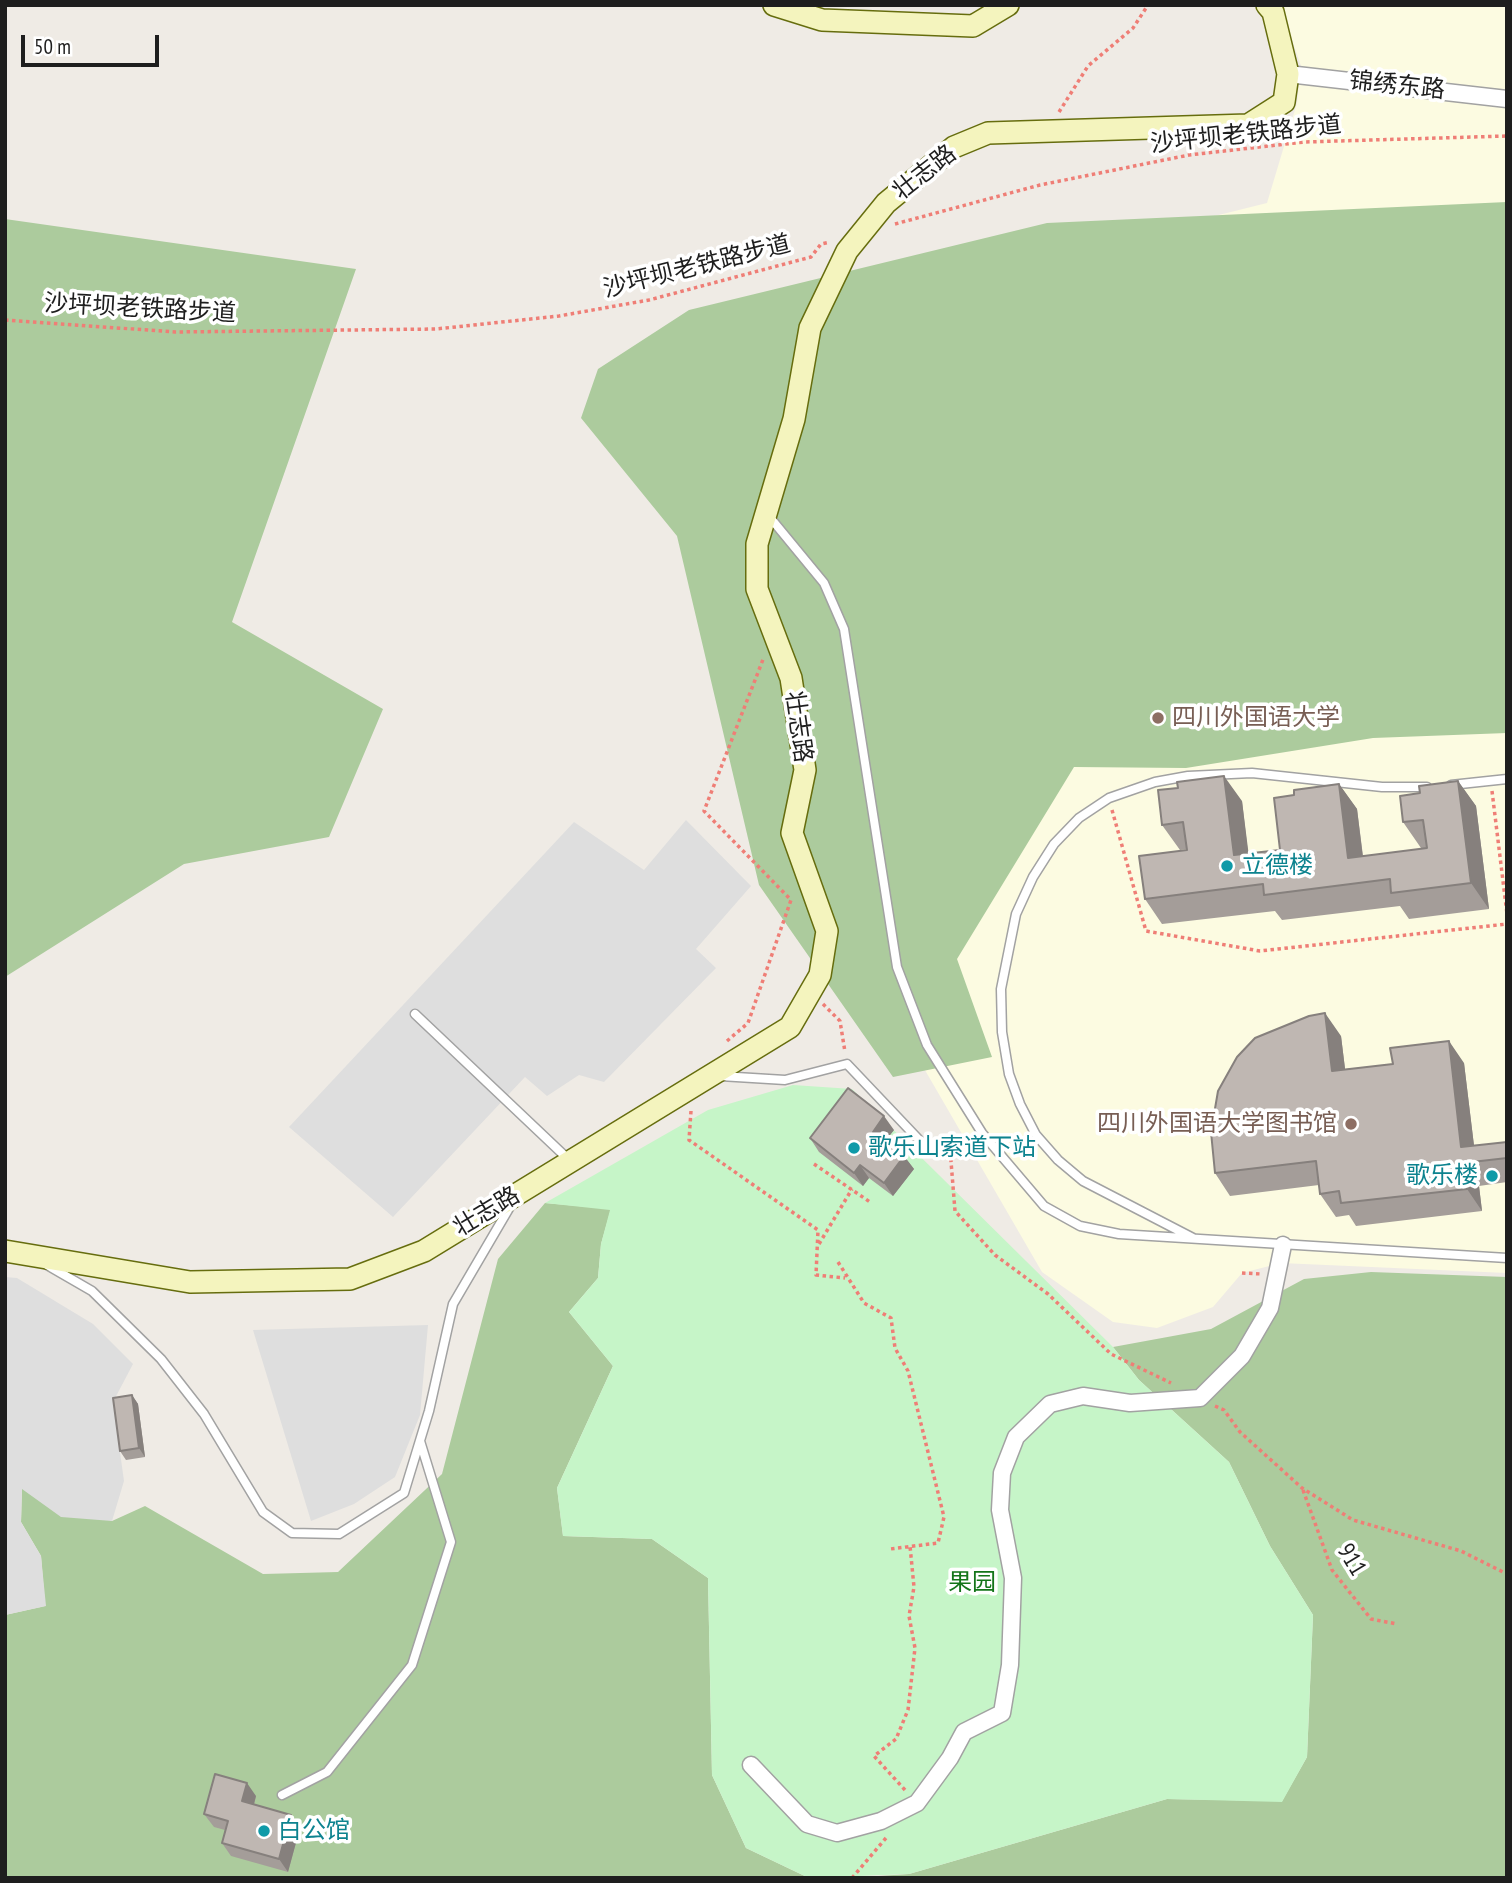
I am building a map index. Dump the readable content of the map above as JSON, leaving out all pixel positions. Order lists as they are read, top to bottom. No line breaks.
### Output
{"streets":{"street":["锦绣东路","壮志路"],"path":["沙坪坝老铁路步道","911"]},"crossings":[["锦绣东路","壮志路"],["沙坪坝老铁路步道","壮志路"]],"parks":["果园"],"places":["四川外国语大学","立德楼","四川外国语大学图书馆","歌乐山索道下站","歌乐楼","白公馆"],"scale_bar":"50 m"}
